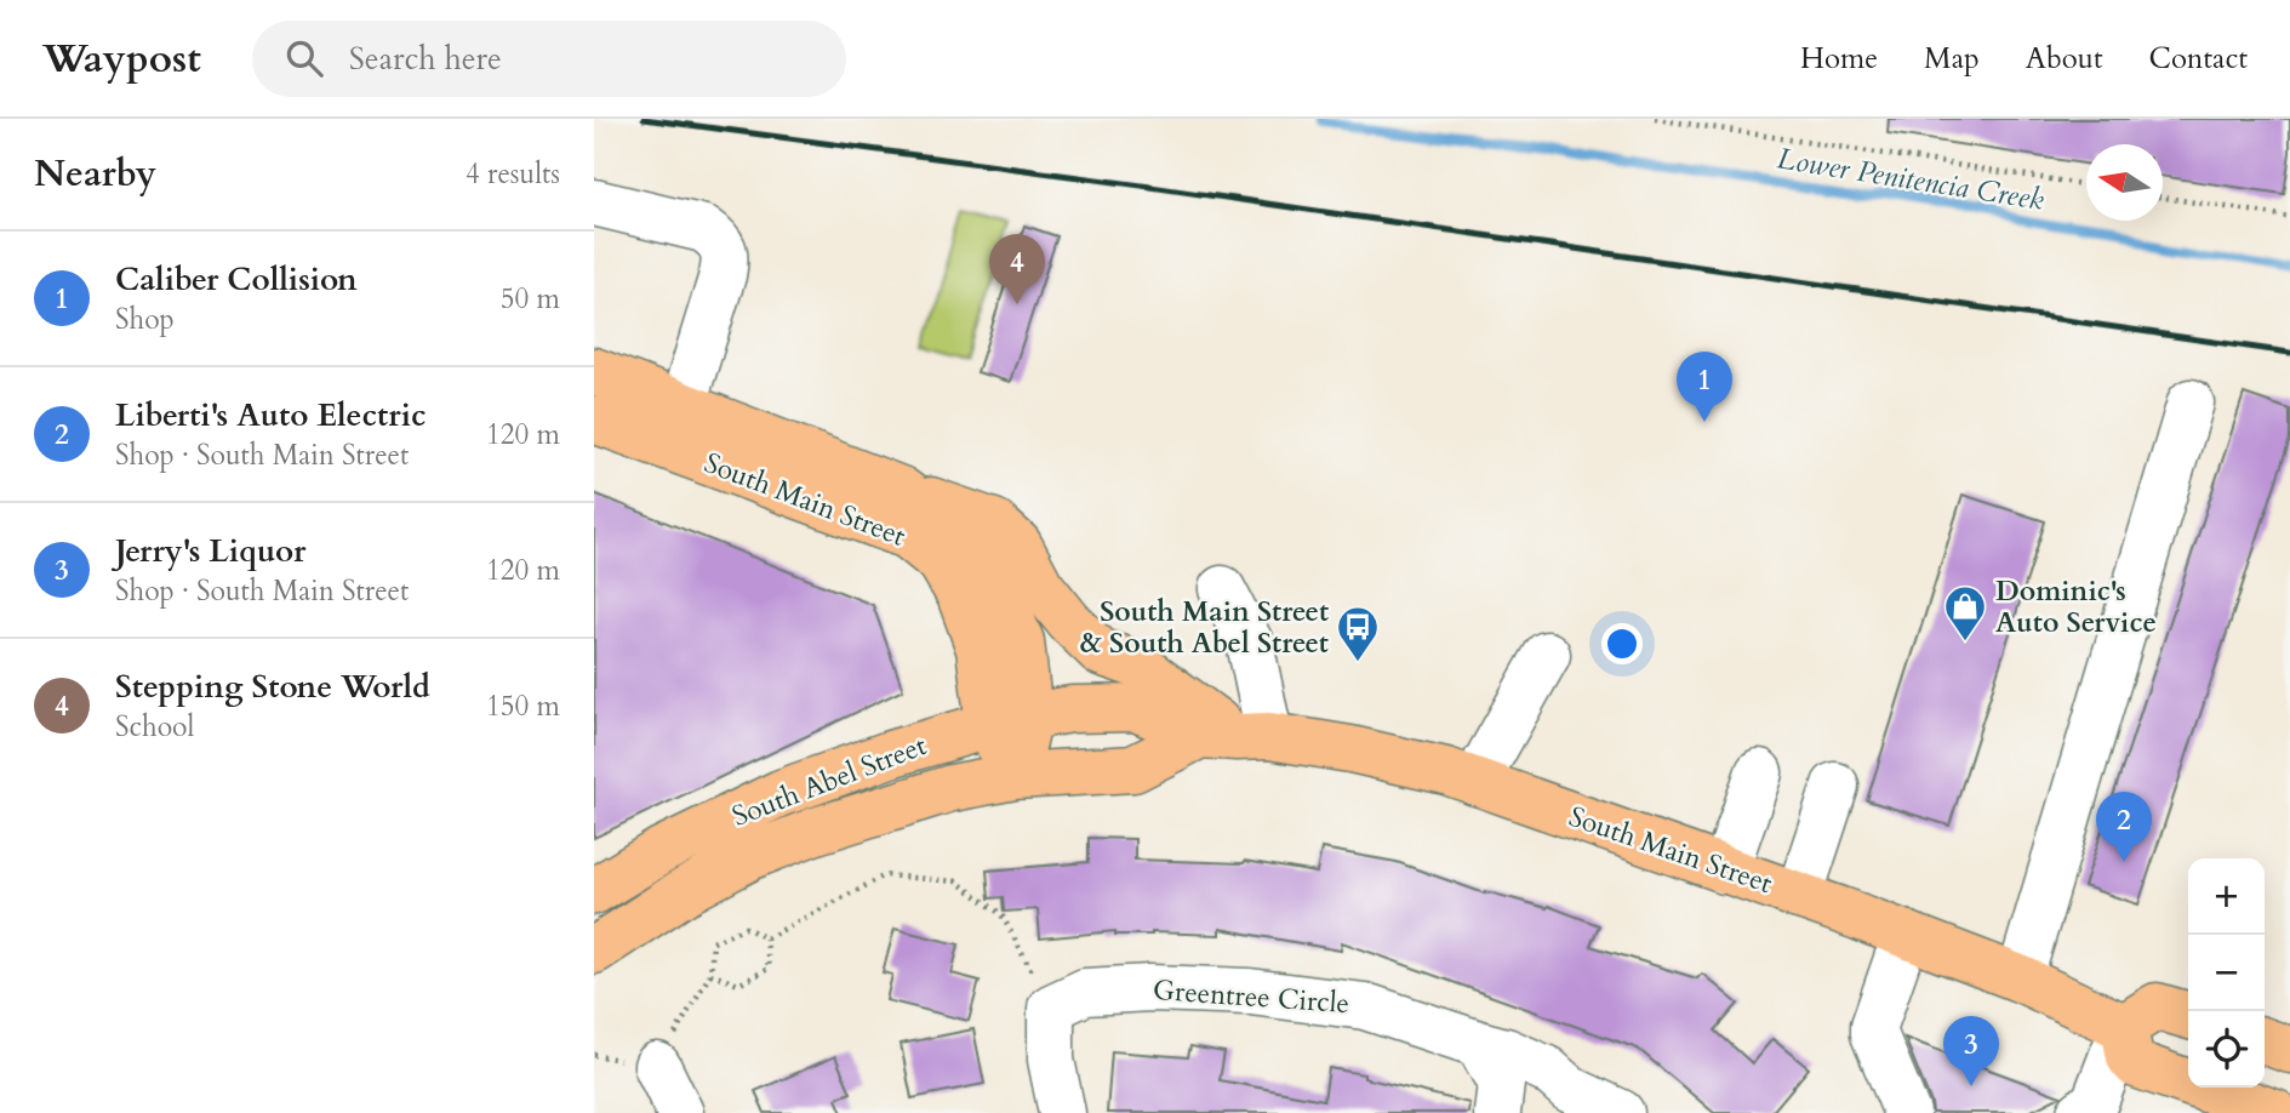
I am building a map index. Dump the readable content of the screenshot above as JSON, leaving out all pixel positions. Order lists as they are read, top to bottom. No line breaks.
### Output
{"streets":{"main road":["South Main Street","South Abel Street"],"street":["Greentree Circle"]},"crossings":[["South Main Street","South Abel Street"]],"water":["Lower Penitencia Creek"],"places":{"shop":["Dominic's Auto Service"],"bus stop":["South Main Street & South Abel Street"]},"north":"left","page":{"header":"Waypost","search":"Search here","nav":["Home","Map","About","Contact"],"heading":["Nearby","4 results"],"list":[{"mark":"1","name":"Caliber Collision","note":"Shop","value":"50 m"},{"mark":"2","name":"Liberti's Auto Electric","note":"Shop · South Main Street","value":"120 m"},{"mark":"3","name":"Jerry's Liquor","note":"Shop · South Main Street","value":"120 m"},{"mark":"4","name":"Stepping Stone World","note":"School","value":"150 m"}],"pins":["4","1","2","3"],"map_buttons":["+","−"]}}
